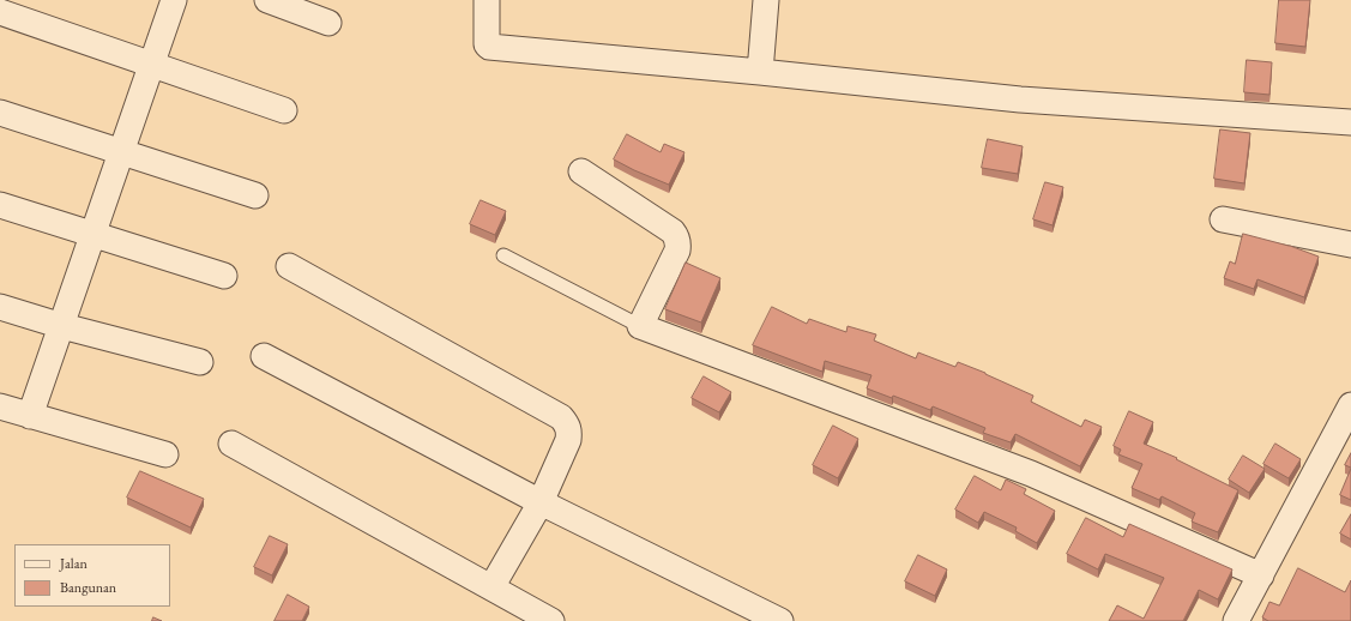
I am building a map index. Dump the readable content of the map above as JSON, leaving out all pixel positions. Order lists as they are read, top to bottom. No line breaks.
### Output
{"legend":["Jalan","Bangunan"]}
